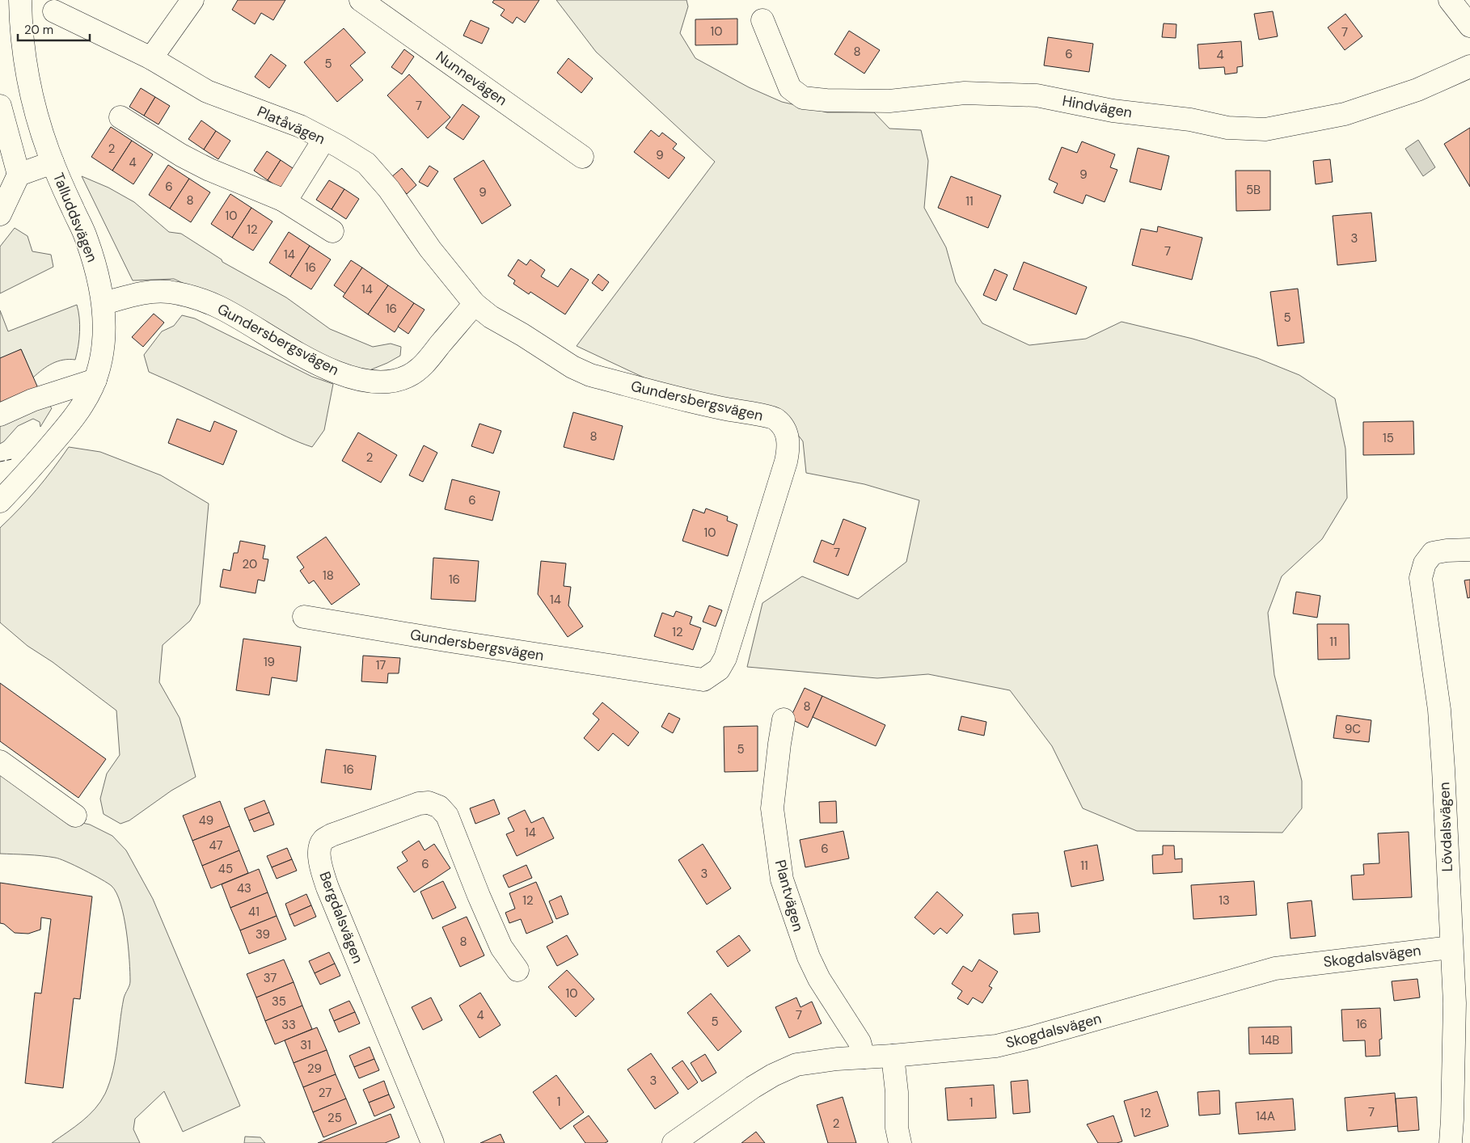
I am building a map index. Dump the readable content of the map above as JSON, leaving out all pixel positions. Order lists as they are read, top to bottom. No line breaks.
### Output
{"streets":{"street":["Nunnevägen","Hindvägen","Platåvägen","Talluddsvägen","Gundersbergsvägen","Lövdalsvägen","Plantvägen","Bergdalsvägen","Skogdalsvägen"]},"crossings":[["Platåvägen","Gundersbergsvägen"],["Talluddsvägen","Gundersbergsvägen"],["Lövdalsvägen","Skogdalsvägen"],["Plantvägen","Skogdalsvägen"]],"house_numbers":["10","7","8","6","4","5","7","2","9","4","9","6","5B","9","8","11","10","12","3","7","14","16","14","16","5","8","15","2","6","10","7","20","18","16","14","12","11","19","17","8","9C","5","16","49","14","47","6","6","11","45","3","43","12","13","41","39","8","37","10","35","4","7","5","16","33","14B","31","29","3","27","1","1","7","12","14A","25","2"],"scale_bar":"20 m"}
